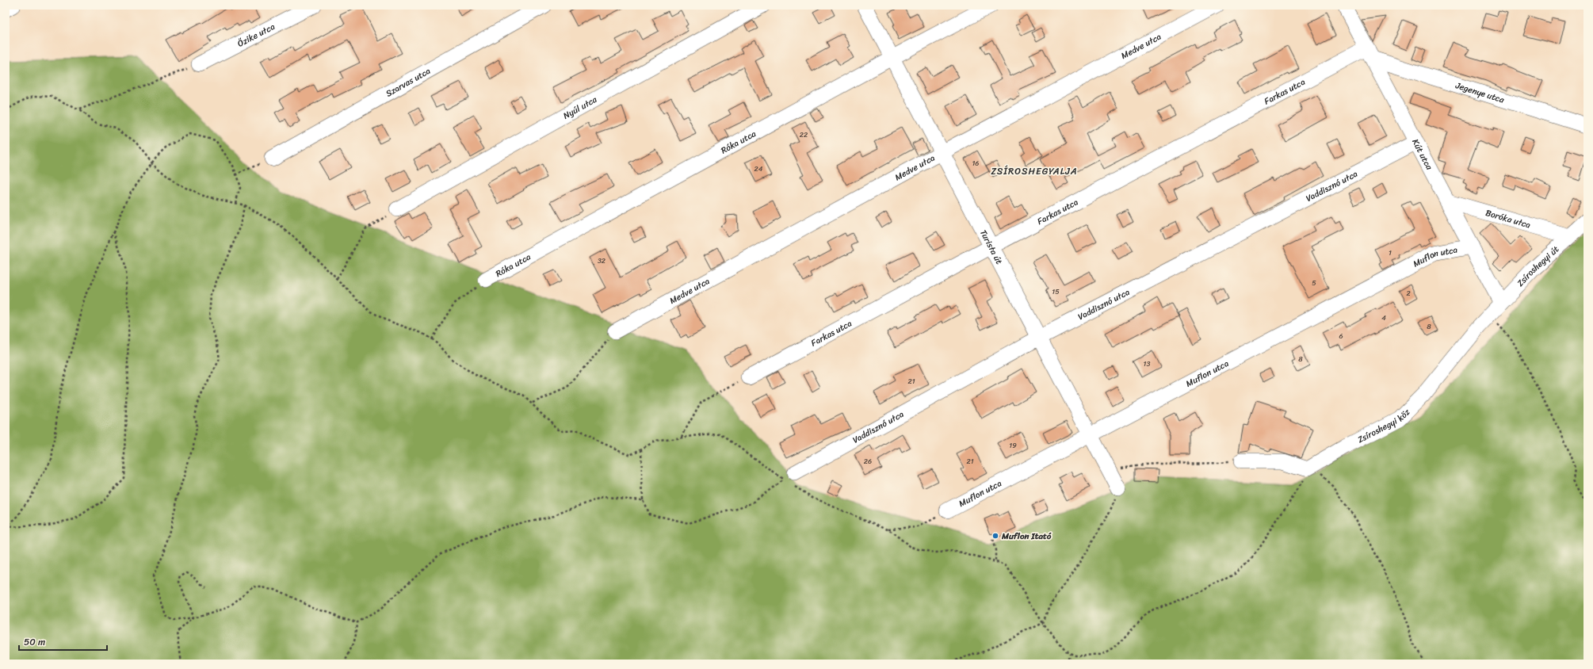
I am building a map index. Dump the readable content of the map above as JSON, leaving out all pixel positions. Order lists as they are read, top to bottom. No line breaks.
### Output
{"streets":{"street":["Őzike utca","Medve utca","Szarvas utca","Farkas utca","Jegenye utca","Nyúl utca","Róka utca","Kút utca","Vaddisznó utca","Boróka utca","Turista út","Muflon utca","Zsíroshegyi út","Zsíroshegyi köz"]},"crossings":[["Medve utca","Turista út"],["Farkas utca","Jegenye utca"],["Farkas utca","Kút utca"],["Farkas utca","Turista út"],["Jegenye utca","Kút utca"],["Róka utca","Turista út"],["Kút utca","Vaddisznó utca"],["Kút utca","Boróka utca"],["Kút utca","Muflon utca"],["Kút utca","Zsíroshegyi út"],["Vaddisznó utca","Turista út"],["Boróka utca","Zsíroshegyi út"],["Turista út","Muflon utca"],["Zsíroshegyi út","Zsíroshegyi köz"]],"districts":["ZSÍROSHEGYALJA"],"places":["Muflon Itató"],"house_numbers":["22","16","24","1","32","5","15","2","4","8","6","8","13","21","19","26","21"],"scale_bar":"50 m"}
